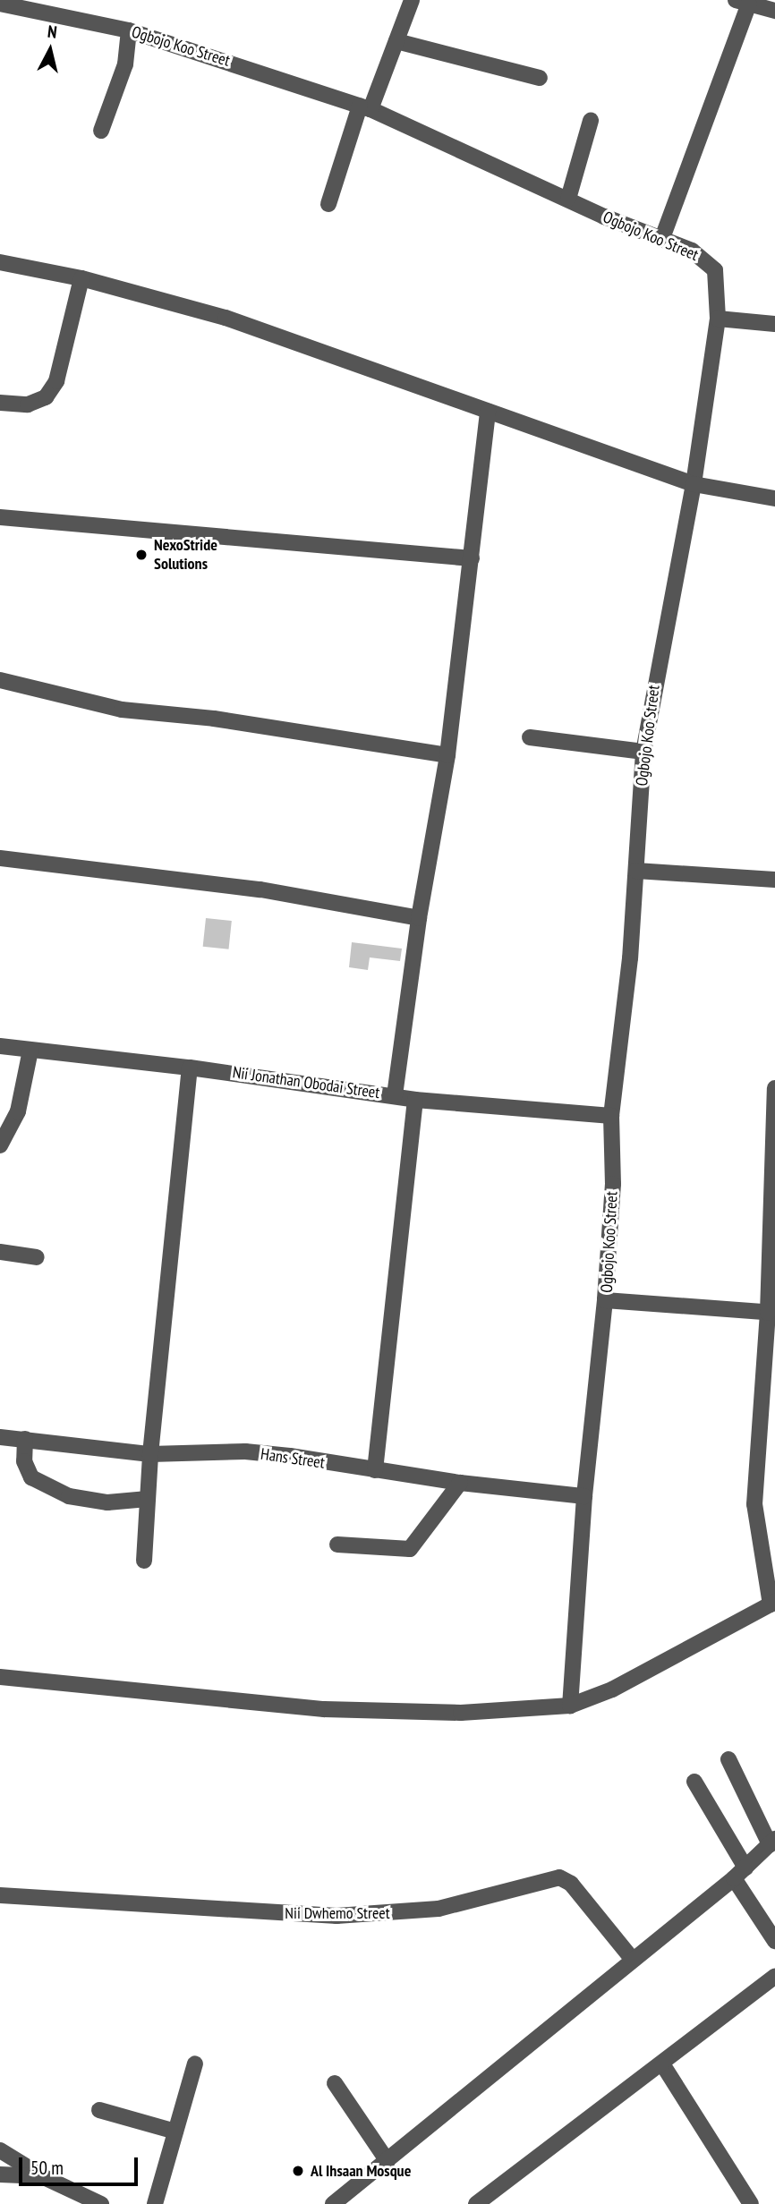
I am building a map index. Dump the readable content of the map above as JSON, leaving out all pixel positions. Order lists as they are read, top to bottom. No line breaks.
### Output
{"streets":{"street":["Ogbojo Koo Street","Nii Jonathan Obodai Street","Hans Street","Nii Dwhemo Street"]},"crossings":[["Ogbojo Koo Street","Nii Jonathan Obodai Street"]],"places":["NexoStride Solutions","Al Ihsaan Mosque"],"scale_bar":"50 m","north":"top"}
